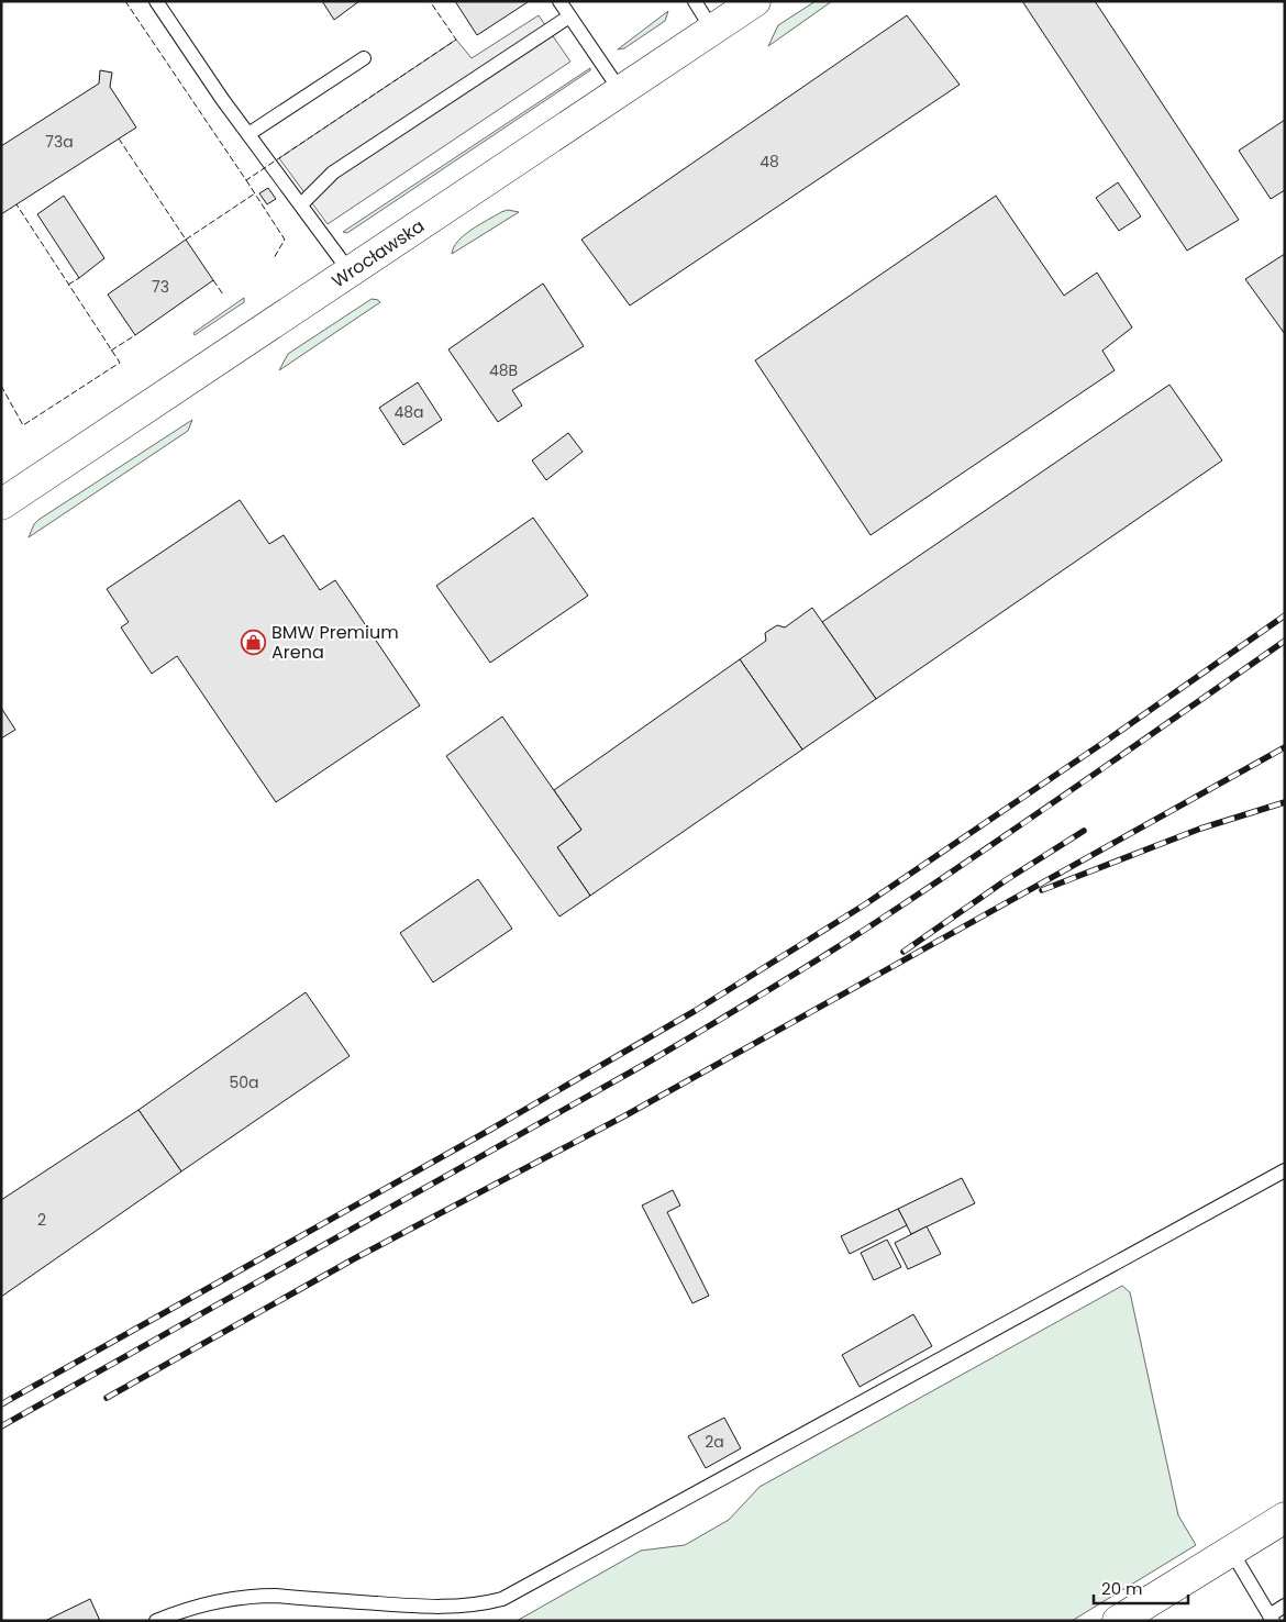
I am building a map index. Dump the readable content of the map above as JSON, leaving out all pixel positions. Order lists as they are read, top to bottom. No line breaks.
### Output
{"streets":{"street":["Wrocławska"]},"places":{"shop":["BMW Premium Arena"]},"house_numbers":["73a","48","73","48B","48a","50a","2","2a"],"scale_bar":"20 m"}
